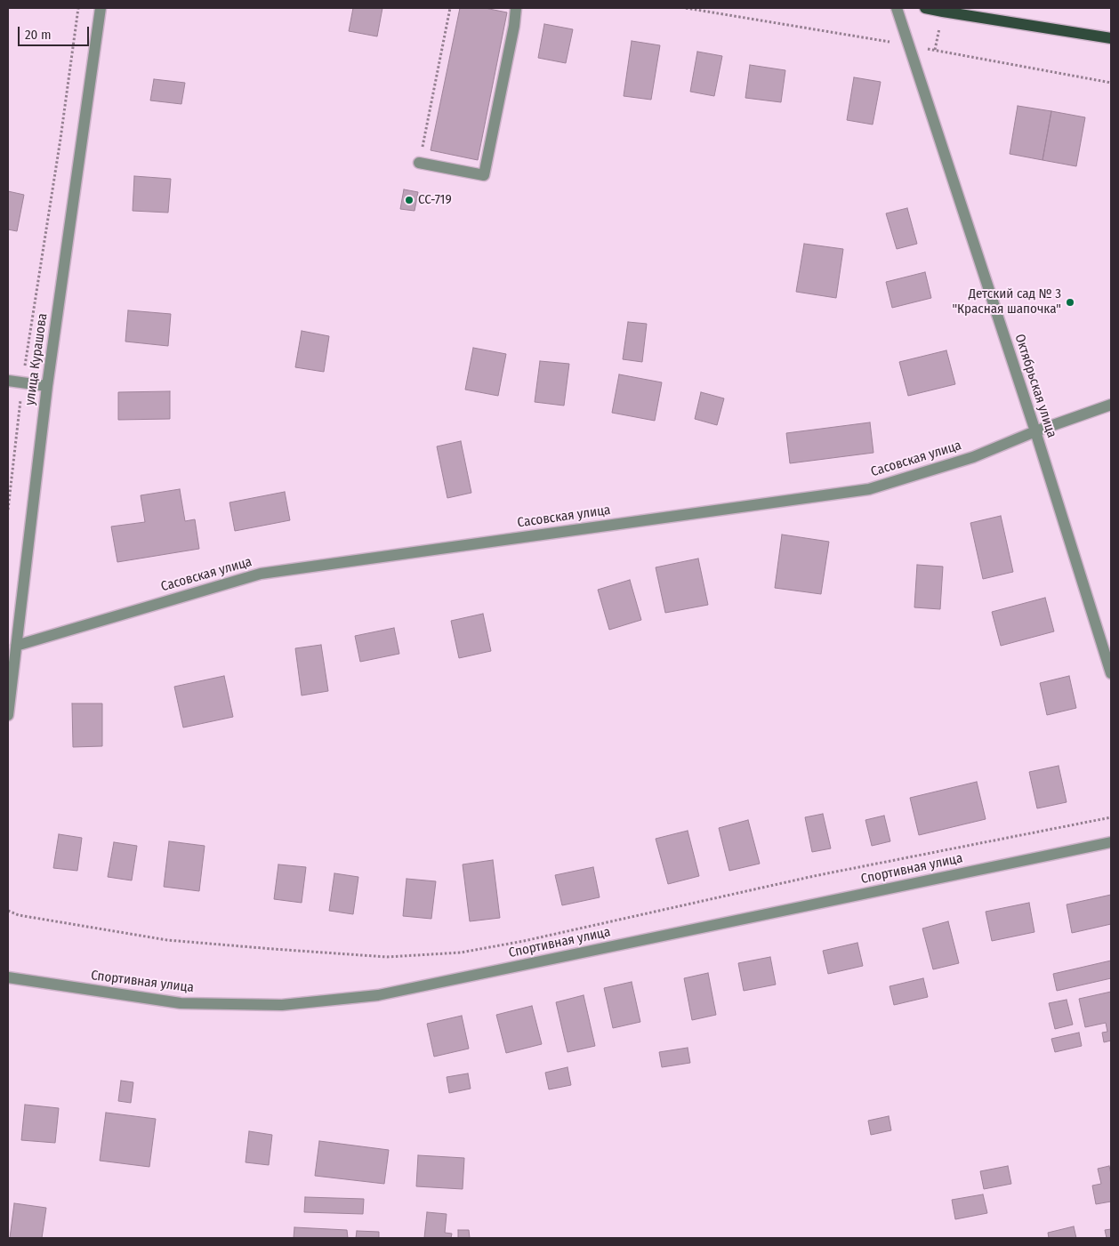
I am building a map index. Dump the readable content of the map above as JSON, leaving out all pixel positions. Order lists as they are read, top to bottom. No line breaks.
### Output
{"streets":{"street":["улица Курашова","Октябрьская улица","Сасовская улица","Спортивная улица"]},"crossings":[["улица Курашова","Сасовская улица"],["Октябрьская улица","Сасовская улица"]],"places":["СС-719","Детский сад № 3 \"Красная шапочка\""],"scale_bar":"20 m"}
